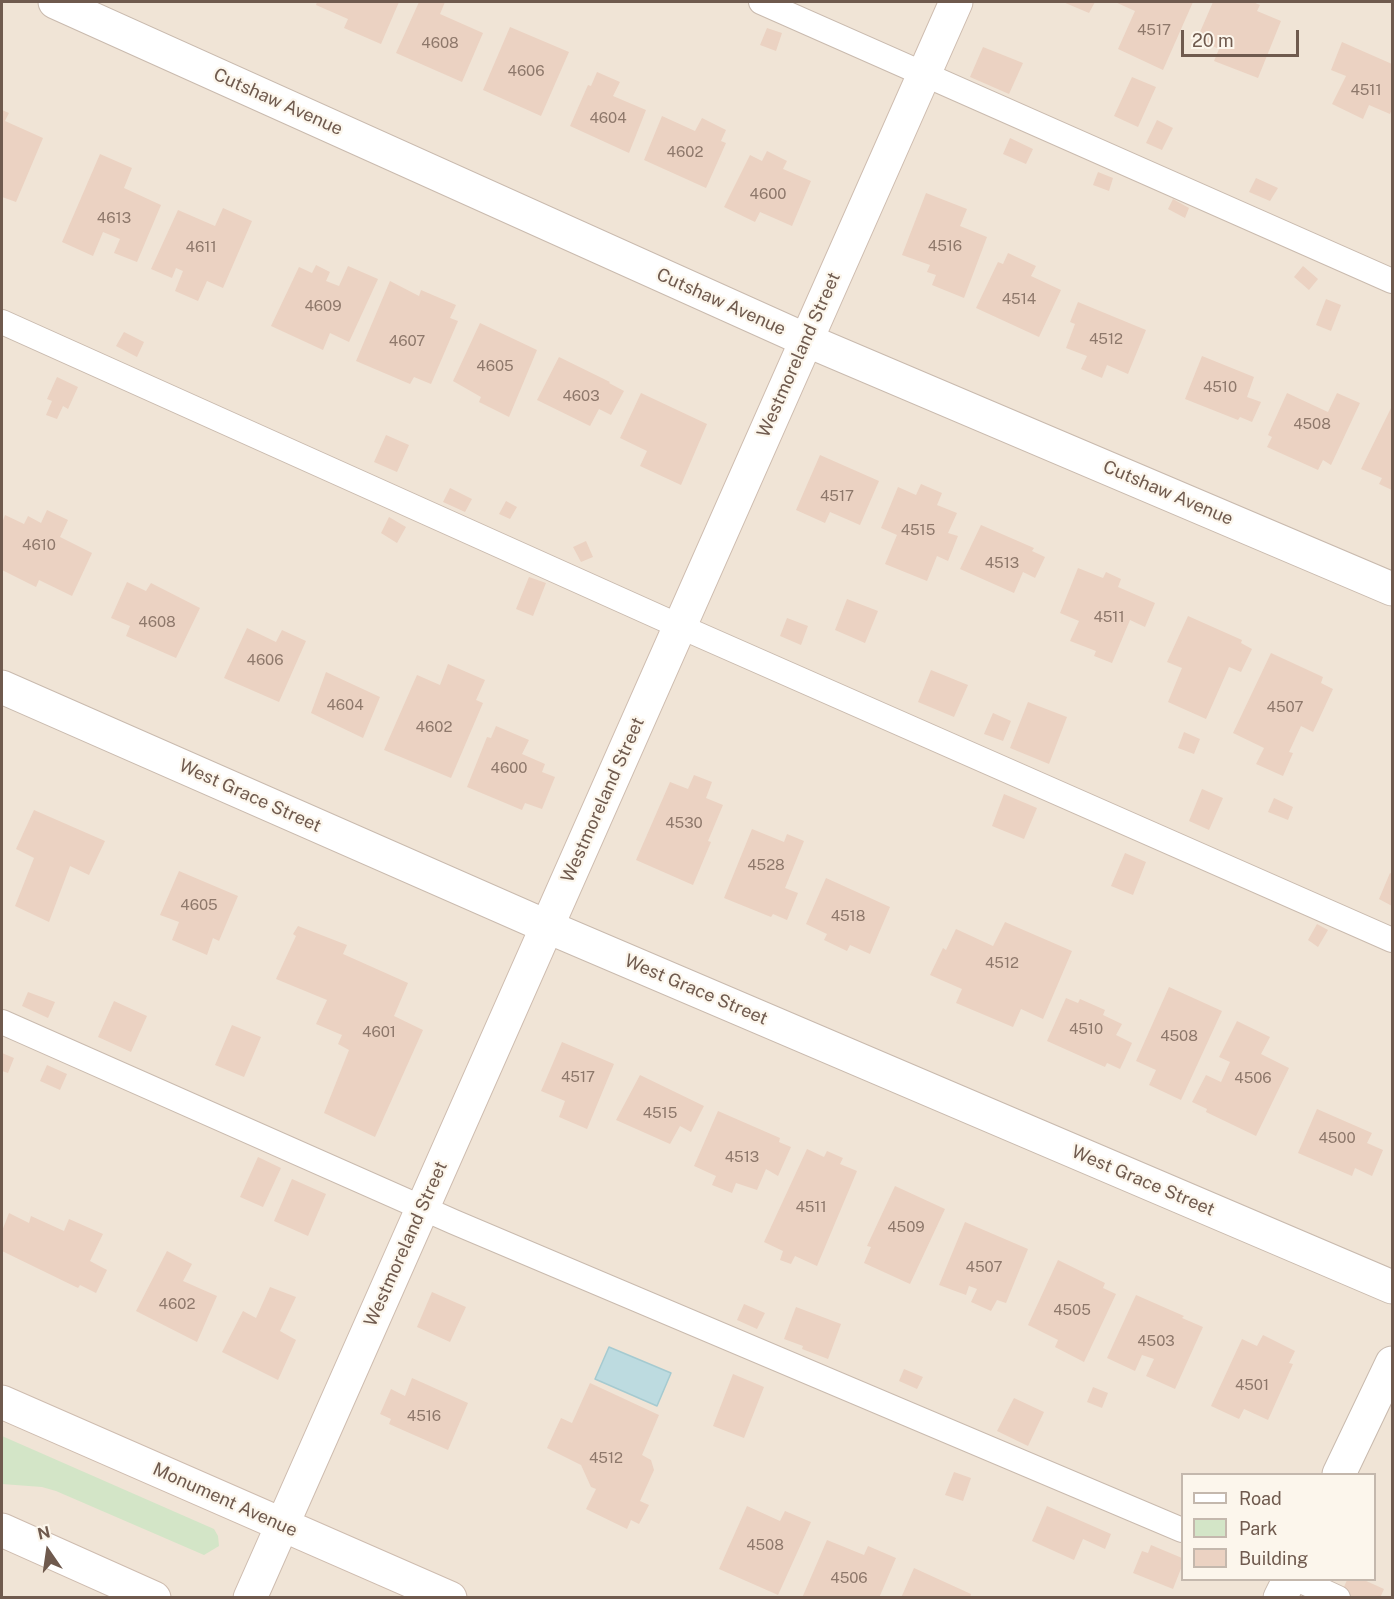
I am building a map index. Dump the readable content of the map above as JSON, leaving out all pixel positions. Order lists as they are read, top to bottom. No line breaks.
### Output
{"streets":{"street":["Cutshaw Avenue","Westmoreland Street","West Grace Street","Monument Avenue"]},"crossings":[["Cutshaw Avenue","Westmoreland Street"],["Westmoreland Street","West Grace Street"],["Westmoreland Street","Monument Avenue"]],"house_numbers":["4517","4608","4606","4511","4604","4602","4600","4613","4516","4611","4514","4609","4512","4607","4605","4510","4603","4508","4517","4515","4610","4513","4511","4608","4606","4604","4507","4602","4600","4530","4528","4605","4518","4512","4510","4601","4508","4517","4506","4515","4500","4513","4511","4509","4507","4602","4505","4503","4501","4516","4512","4508","4506"],"legend":["Road","Park","Building"],"scale_bar":"20 m","north":"top"}
